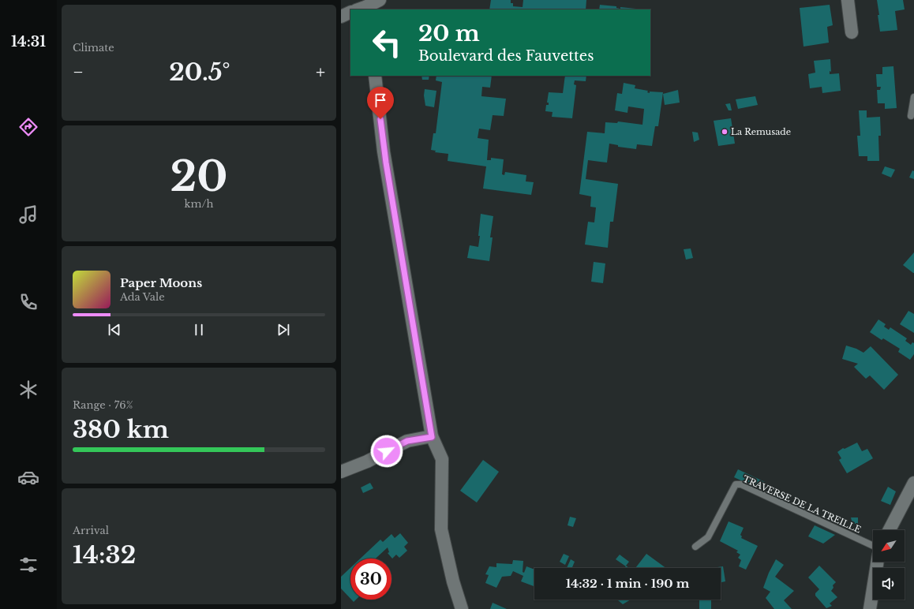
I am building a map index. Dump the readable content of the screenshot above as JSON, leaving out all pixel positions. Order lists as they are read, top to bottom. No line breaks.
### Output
{"streets":{"lane":["TRAVERSE DE LA TREILLE"]},"places":["La Remusade"],"north":"bottom left","page":{"tabs":"14:31","tile":["Climate",["20","km/h"],["Range · 76%","380 km"],["Arrival","14:32"]],"turn":["20 m","Boulevard des Fauvettes"],"heat":["−","20.5°","+"],"song":["Paper Moons","Ada Vale"],"limit":"30","trip":"14:32 · 1 min · 190 m"}}
